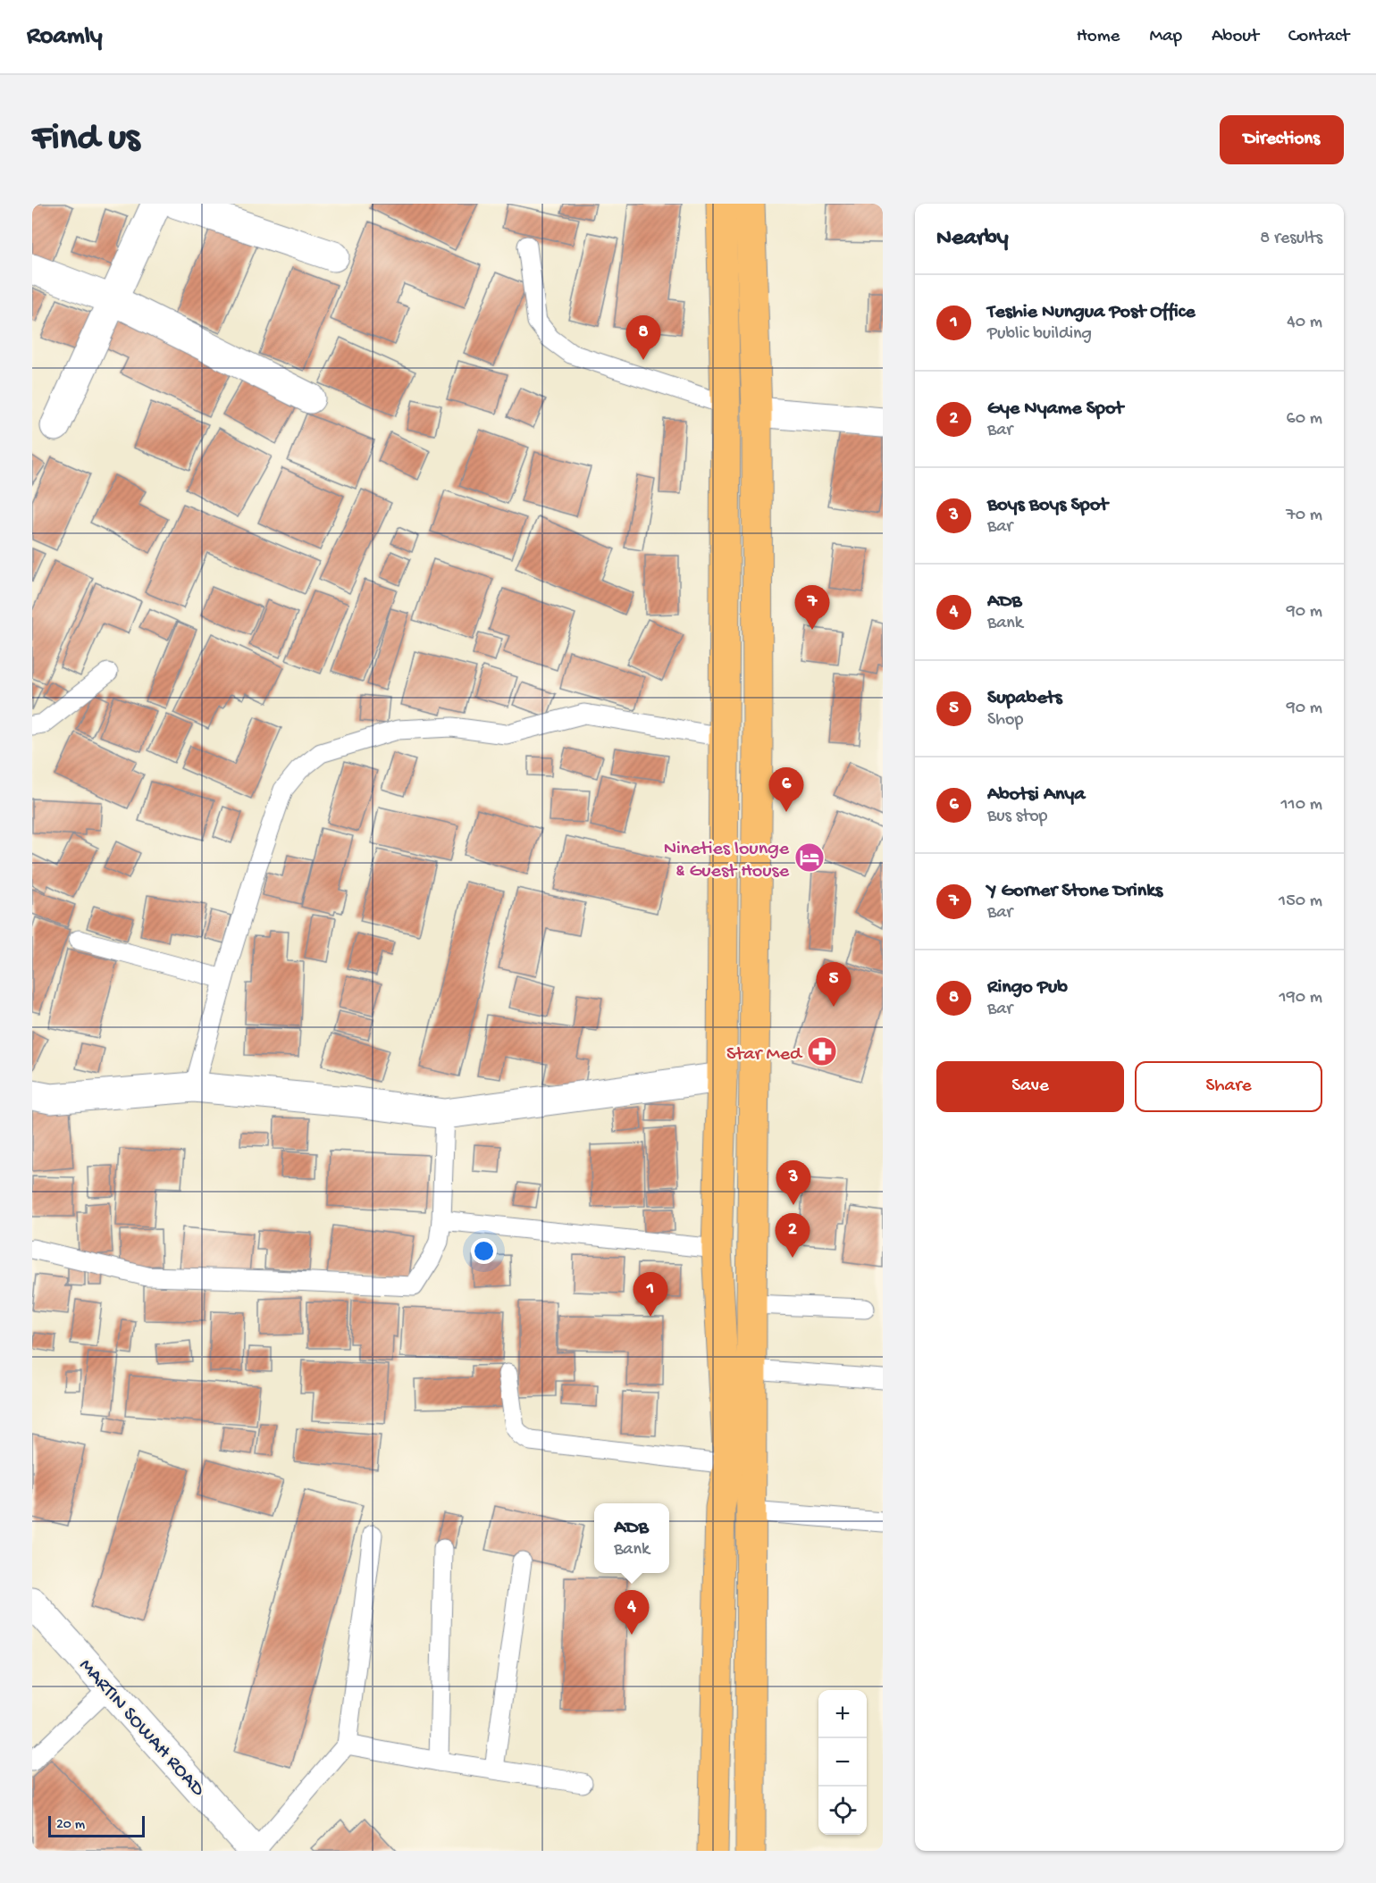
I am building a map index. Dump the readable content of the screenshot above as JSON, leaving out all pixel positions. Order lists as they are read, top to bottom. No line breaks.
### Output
{"streets":{"street":["MARTIN SOWAH ROAD"]},"places":{"hotel":["Nineties lounge & Guest House"],"pharmacy":["Star Med"]},"scale_bar":"20 m","page":{"header":"Roamly","nav":["Home","Map","About","Contact"],"buttons":["Directions",["Save","Share"]],"title":"Find us","heading":["Nearby","8 results"],"list":[{"mark":"1","name":"Teshie Nungua Post Office","note":"Public building","value":"40 m"},{"mark":"2","name":"Gye Nyame Spot","note":"Bar","value":"60 m"},{"mark":"3","name":"Boys Boys Spot","note":"Bar","value":"70 m"},{"mark":"4","name":"ADB","note":"Bank","value":"90 m"},{"mark":"5","name":"Supabets","note":"Shop","value":"90 m"},{"mark":"6","name":"Abotsi Anya","note":"Bus stop","value":"110 m"},{"mark":"7","name":"Y Gorner Stone Drinks","note":"Bar","value":"150 m"},{"mark":"8","name":"Ringo Pub","note":"Bar","value":"190 m"}],"pins":["8","7","6","5","3","2","1","4"],"popup":["ADB","Bank"],"map_buttons":["+","−"],"scale":"20 m"}}
